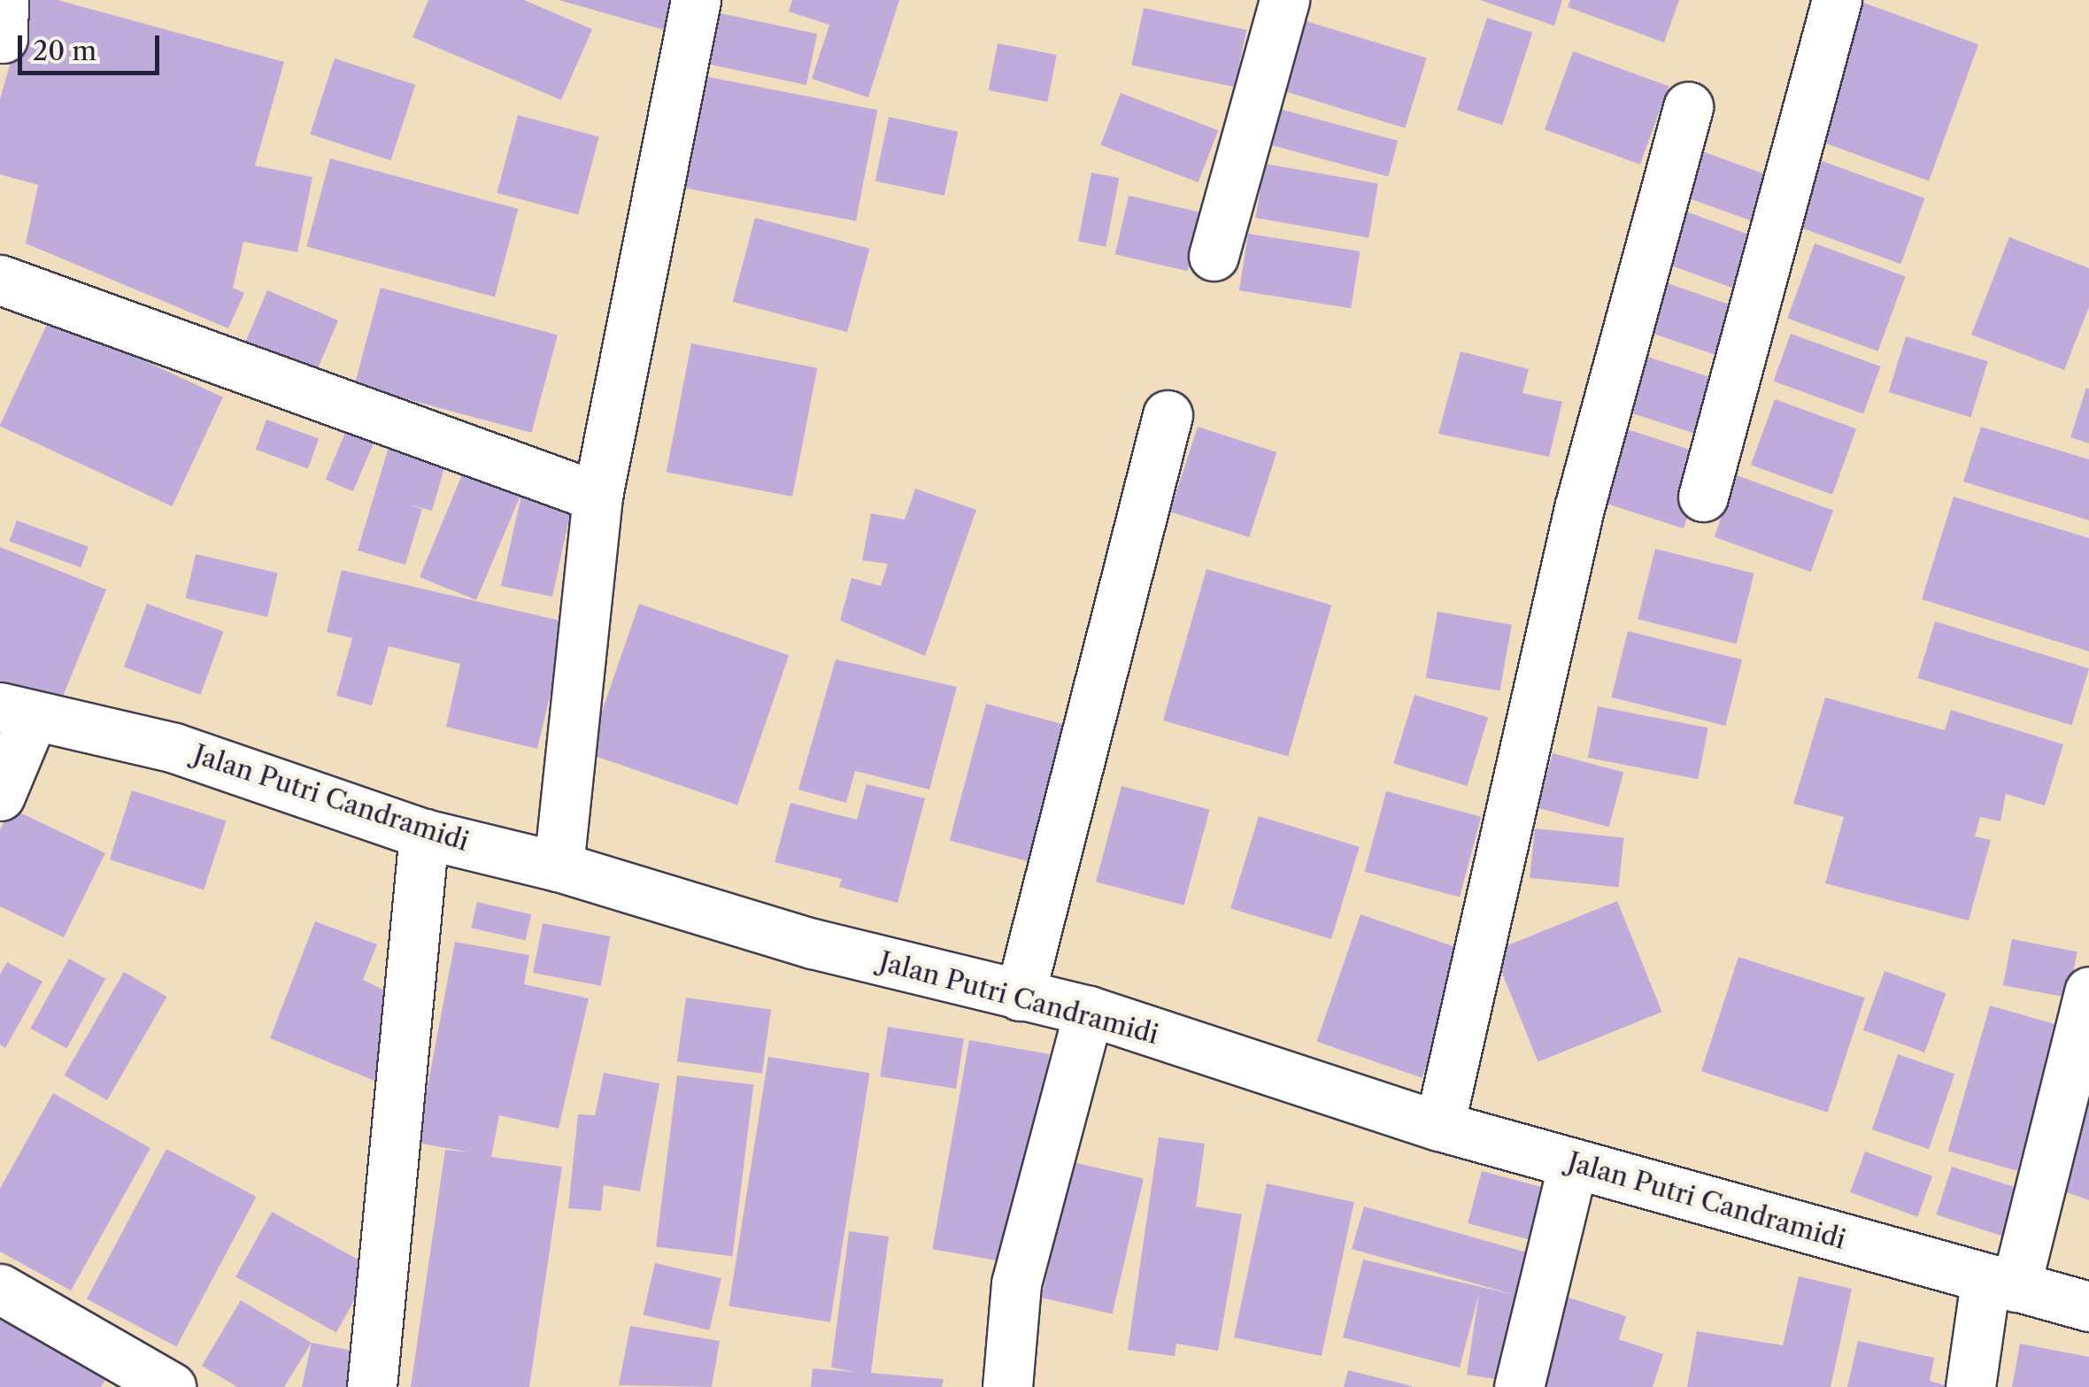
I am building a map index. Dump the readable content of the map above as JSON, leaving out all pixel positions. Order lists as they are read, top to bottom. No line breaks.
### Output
{"streets":{"street":["Jalan Putri Candramidi"]},"scale_bar":"20 m"}
